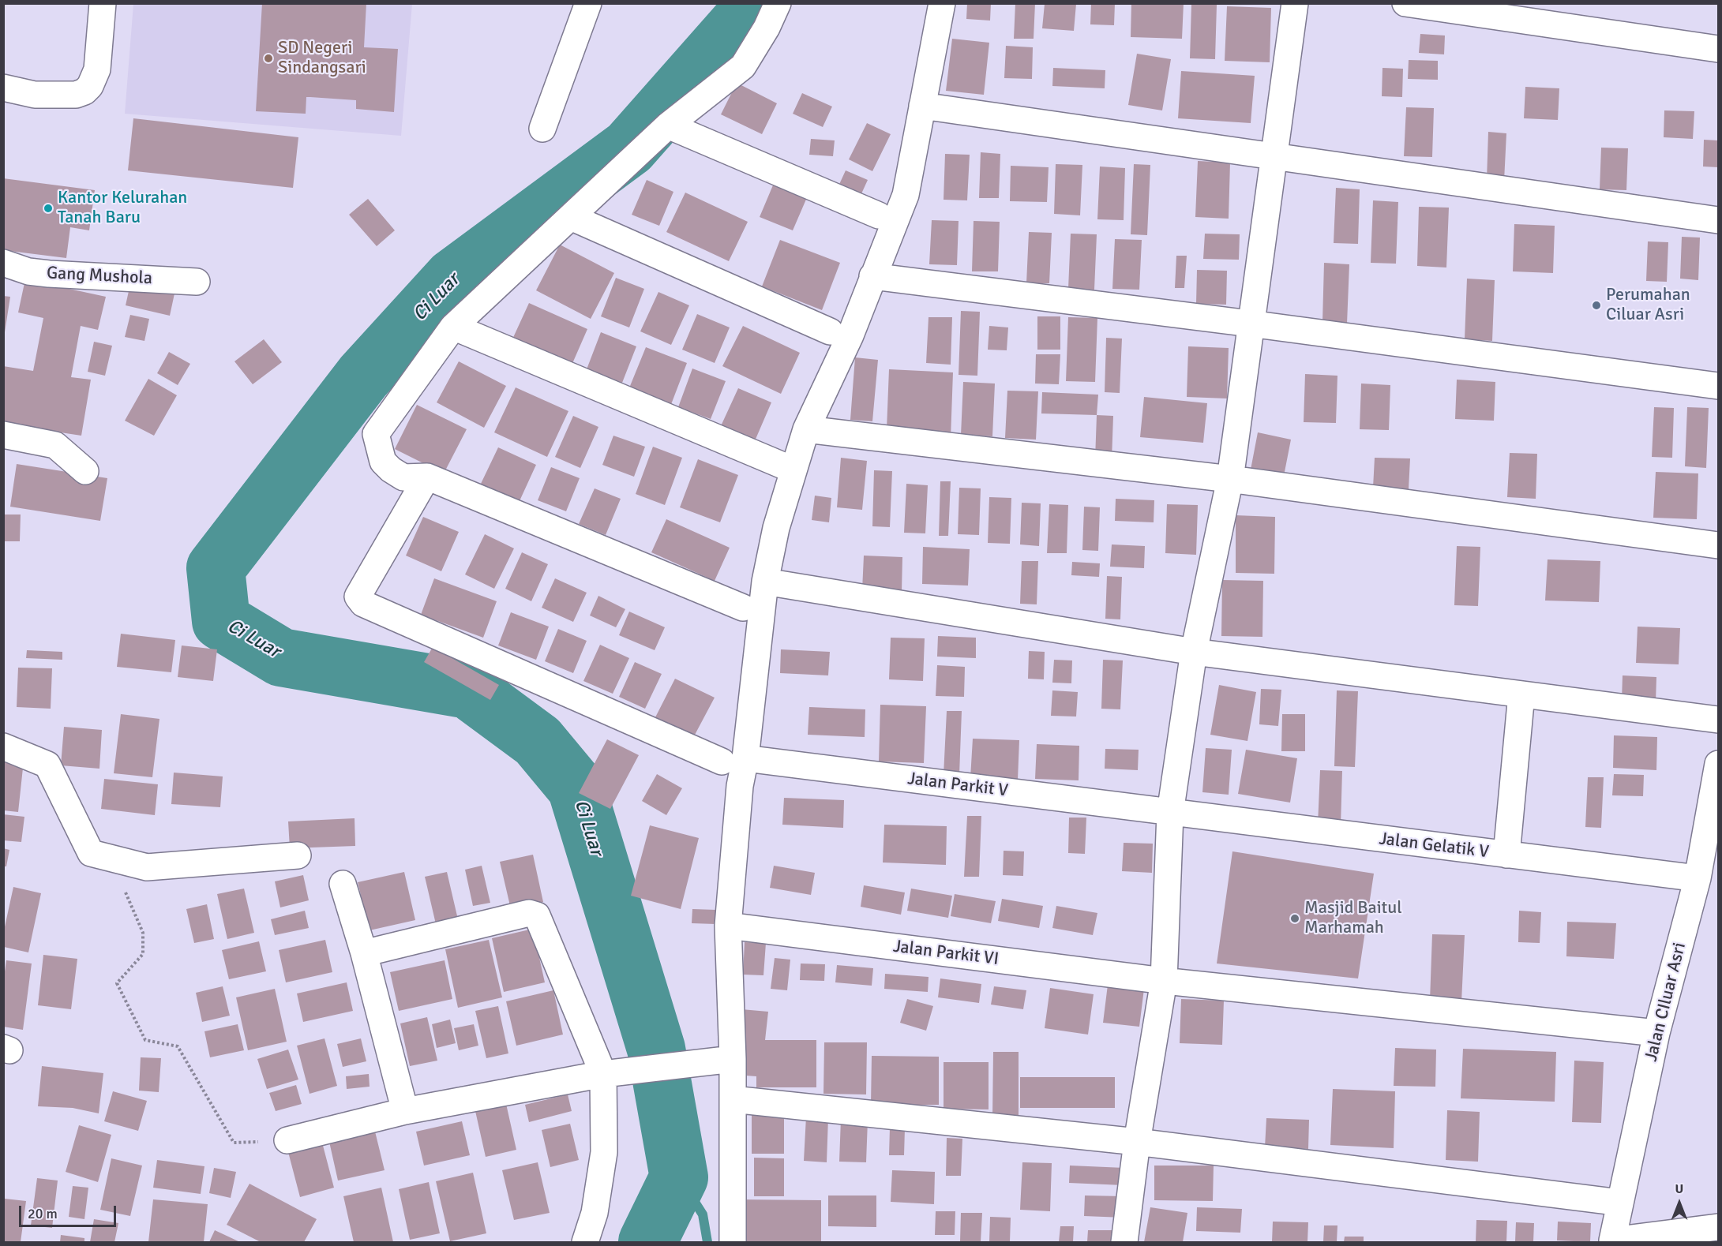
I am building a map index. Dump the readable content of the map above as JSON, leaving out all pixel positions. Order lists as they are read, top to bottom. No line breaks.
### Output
{"streets":{"street":["Gang Mushola","Jalan Parkit V","Jalan Gelatik V","Jalan Parkit VI","Jalan CIluar Asri"]},"crossings":[["Jalan Parkit V","Jalan Gelatik V"],["Jalan Gelatik V","Jalan CIluar Asri"],["Jalan Parkit VI","Jalan CIluar Asri"]],"water":["Ci Luar"],"places":["SD Negeri Sindangsari","Kantor Kelurahan Tanah Baru","Perumahan Ciluar Asri","Masjid Baitul Marhamah"],"scale_bar":"20 m","north":"top"}
